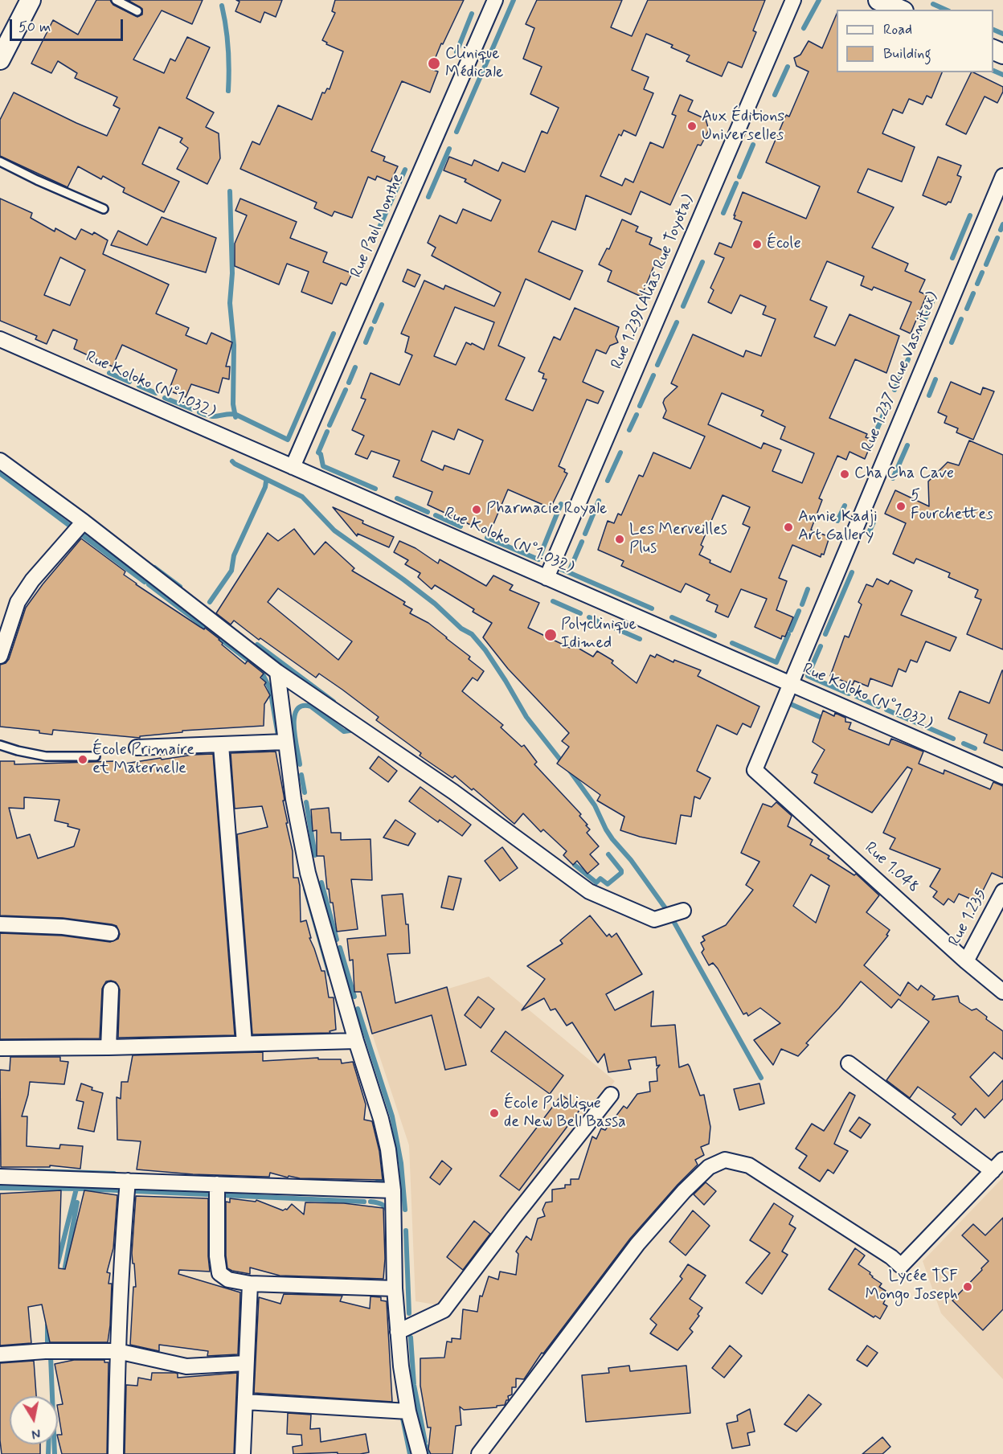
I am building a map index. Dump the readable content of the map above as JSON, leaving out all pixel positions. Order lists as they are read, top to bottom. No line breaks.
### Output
{"streets":{"street":["Rue Paul Monthe","Rue 1.239(Alias Rue Toyota)","Rue 1.237 (Rue Vasnitex)","Rue Koloko (N°1.032)","Rue 1.048","Rue 1.235"]},"crossings":[["Rue Paul Monthe","Rue Koloko (N°1.032)"],["Rue 1.239(Alias Rue Toyota)","Rue Koloko (N°1.032)"],["Rue 1.237 (Rue Vasnitex)","Rue Koloko (N°1.032)"],["Rue 1.237 (Rue Vasnitex)","Rue 1.048"],["Rue 1.048","Rue 1.235"]],"places":["Clinique Médicale","Aux Éditions Universelles","École","Cha Cha Cave","5 Fourchettes","Pharmacie Royale","Annie Kadji Art Gallery","Les Merveilles Plus","Polyclinique Idimed","École Primaire et Maternelle","École Publique de New Bell Bassa","Lycée TSF Mongo Joseph"],"legend":["Road","Building"],"scale_bar":"50 m","north":"bottom"}
